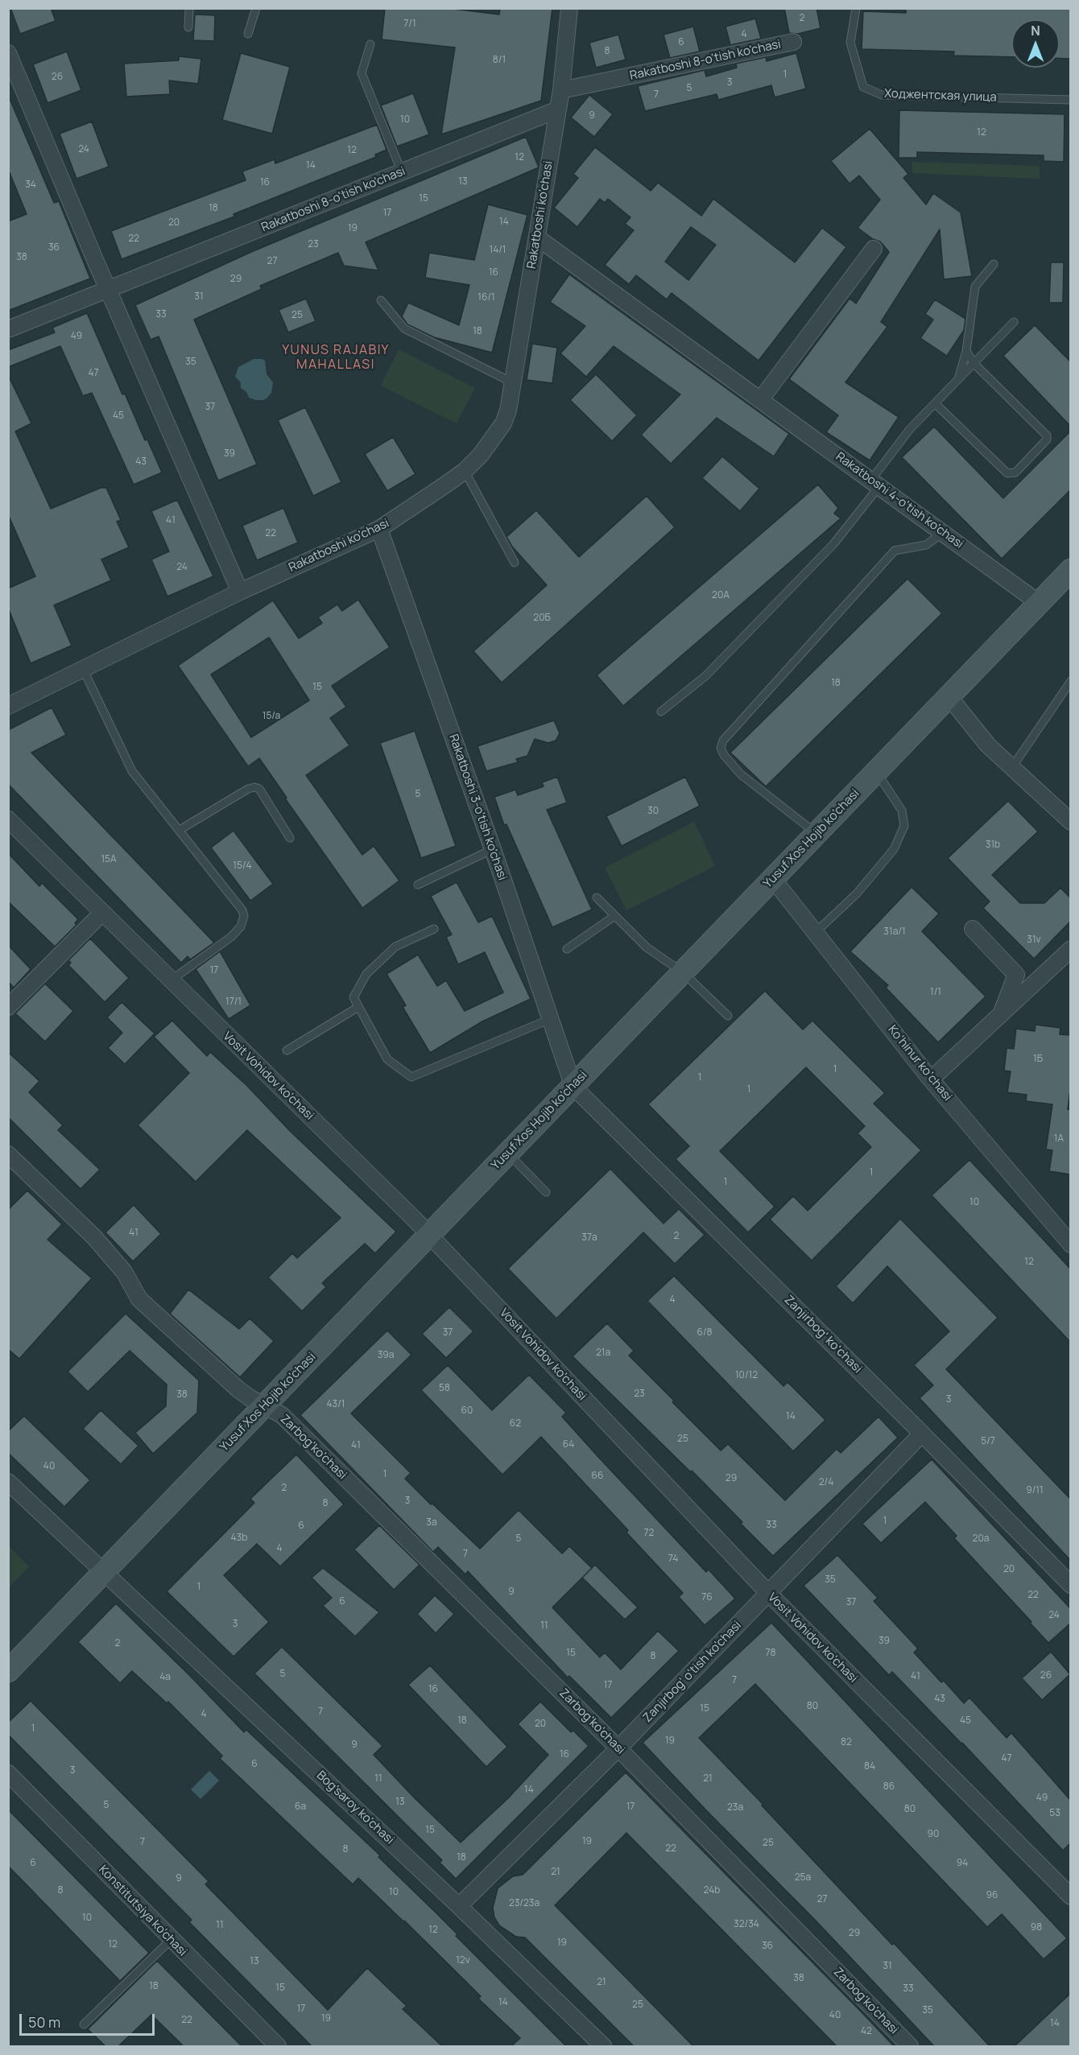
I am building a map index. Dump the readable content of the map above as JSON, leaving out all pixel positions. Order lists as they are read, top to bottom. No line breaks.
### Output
{"streets":{"main road":["Yusuf Xos Hojib ko'chasi"],"street":["Rakatboshi 8-o'tish ko'chasi","Rakatboshi ko'chasi","Rakatboshi 4-o'tish ko'chasi","Rakatboshi 3-o'tish ko'chasi","Ko‘hinur ko‘chasi","Vosit Vohidov ko'chasi","Zanjirbogʻ koʻchasi","Zarbog'ko'chasi","Zanjirbog' o'tish ko'chasi","Bog'saroy ko'chasi","Konstitutsiya ko'chasi"],"lane":["Ходжентская улица"]},"crossings":[["Rakatboshi 8-o'tish ko'chasi","Rakatboshi ko'chasi"],["Rakatboshi ko'chasi","Rakatboshi 4-o'tish ko'chasi"],["Rakatboshi ko'chasi","Rakatboshi 3-o'tish ko'chasi"],["Rakatboshi 4-o'tish ko'chasi","Yusuf Xos Hojib ko'chasi"],["Rakatboshi 3-o'tish ko'chasi","Yusuf Xos Hojib ko'chasi"],["Rakatboshi 3-o'tish ko'chasi","Zanjirbogʻ koʻchasi"],["Yusuf Xos Hojib ko'chasi","Ko‘hinur ko‘chasi"],["Yusuf Xos Hojib ko'chasi","Vosit Vohidov ko'chasi"],["Yusuf Xos Hojib ko'chasi","Zanjirbogʻ koʻchasi"],["Yusuf Xos Hojib ko'chasi","Zarbog'ko'chasi"],["Yusuf Xos Hojib ko'chasi","Bog'saroy ko'chasi"],["Vosit Vohidov ko'chasi","Zanjirbog' o'tish ko'chasi"],["Zanjirbogʻ koʻchasi","Zanjirbog' o'tish ko'chasi"],["Zarbog'ko'chasi","Zanjirbog' o'tish ko'chasi"],["Zanjirbog' o'tish ko'chasi","Bog'saroy ko'chasi"]],"districts":["YUNUS RAJABIY MAHALLASI"],"house_numbers":["2","7/1","4","6","8","8/1","1","26","3","5","7","9","10","12","24","12","12","14","13","16","34","15","18","17","14","20","19","22","23","36","14/1","38","27","16","29","31","16/1","33","25","18","49","35","47","37","45","39","43","41","22","24","20А","20Б","18","15","15/a","5","30","31b","15А","15/4","31a/1","31v","17","1/1","17/1","1Б","1","1","1","1А","1","1","10","41","2","37a","12","4","37","6/8","21a","39a","10/12","58","23","38","3","43/1","60","14","62","25","5/7","64","41","40","1","66","29","2/4","2","9/11","3","8","1","3a","33","6","72","43b","5","20a","4","7","74","20","35","1","9","22","76","6","37","24","3","11","39","2","15","78","8","5","26","41","4a","7","17","16","43","80","15","7","4","18","45","20","1","19","82","9","16","47","6","84","3","11","21","86","14","49","13","5","6a","17","23a","80","53","15","90","19","7","25","22","8","18","6","94","21","25a","9","8","24b","10","96","27","23/23a","10","32/34","11","98","12","29","19","12","36","12v","13","31","38","21","18","15","33","14","25","17","35","40","19","22","14","42"],"scale_bar":"50 m","north":"top"}
